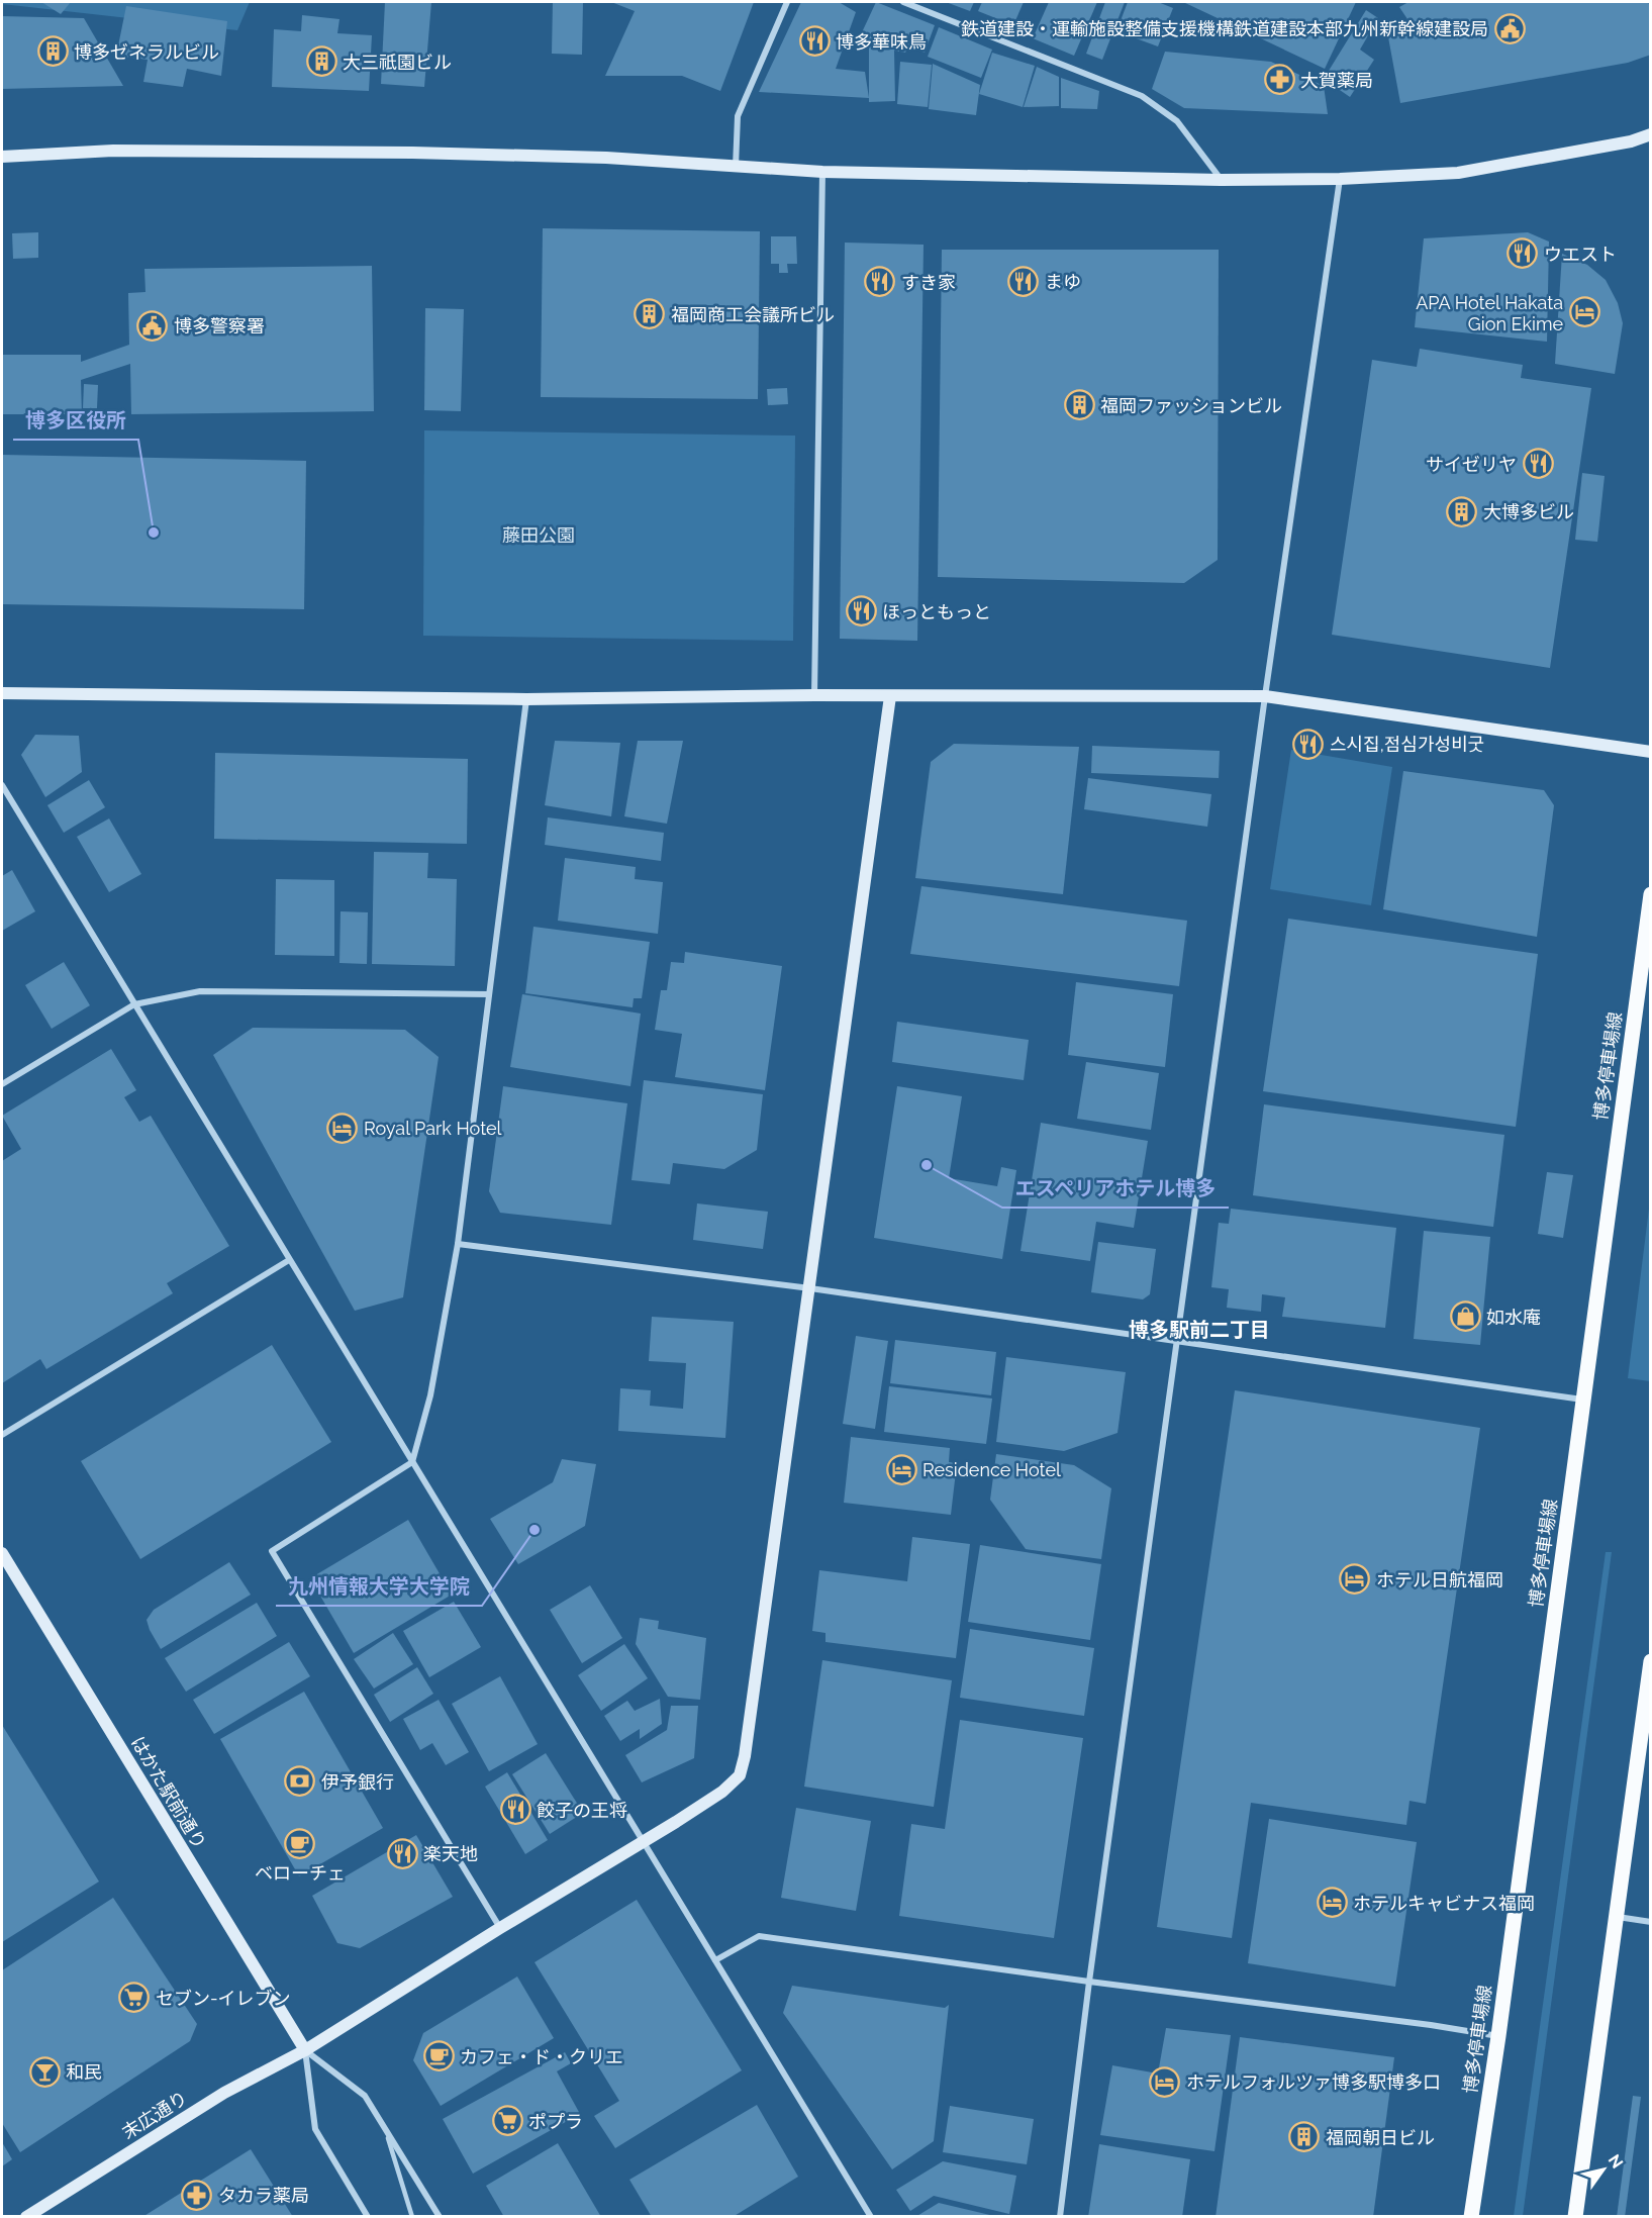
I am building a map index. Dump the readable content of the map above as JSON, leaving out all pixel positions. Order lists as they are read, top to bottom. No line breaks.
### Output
{"streets":{"main road":["博多停車場線"],"street":["はかた駅前通り","末広通り"]},"crossings":[["はかた駅前通り","末広通り"]],"districts":["博多駅前二丁目"],"parks":["藤田公園"],"places":{"public building":["鉄道建設・運輸施設整備支援機構鉄道建設本部九州新幹線建設局","博多警察署"],"restaurant":["博多華味鳥","ウエスト","まゆ","すき家","サイゼリヤ","ほっともっと","스시집,점심가성비굿","餃子の王将","楽天地"],"building":["博多ゼネラルビル","大三祇園ビル","福岡商工会議所ビル","福岡ファッションビル","大博多ビル","福岡朝日ビル"],"pharmacy":["大賀薬局","タカラ薬局"],"hotel":["APA Hotel Hakata Gion Ekime","Royal Park Hotel","Residence Hotel","ホテル日航福岡","ホテルキャビナス福岡","ホテルフォルツァ博多駅博多口"],"other":["博多区役所","エスペリアホテル博多","九州情報大学大学院"],"shop":["如水庵"],"bank":["伊予銀行"],"cafe":["ベローチェ","カフェ・ド・クリエ"],"supermarket":["セブン-イレブン","ポプラ"],"bar":["和民"]},"north":"top right"}
